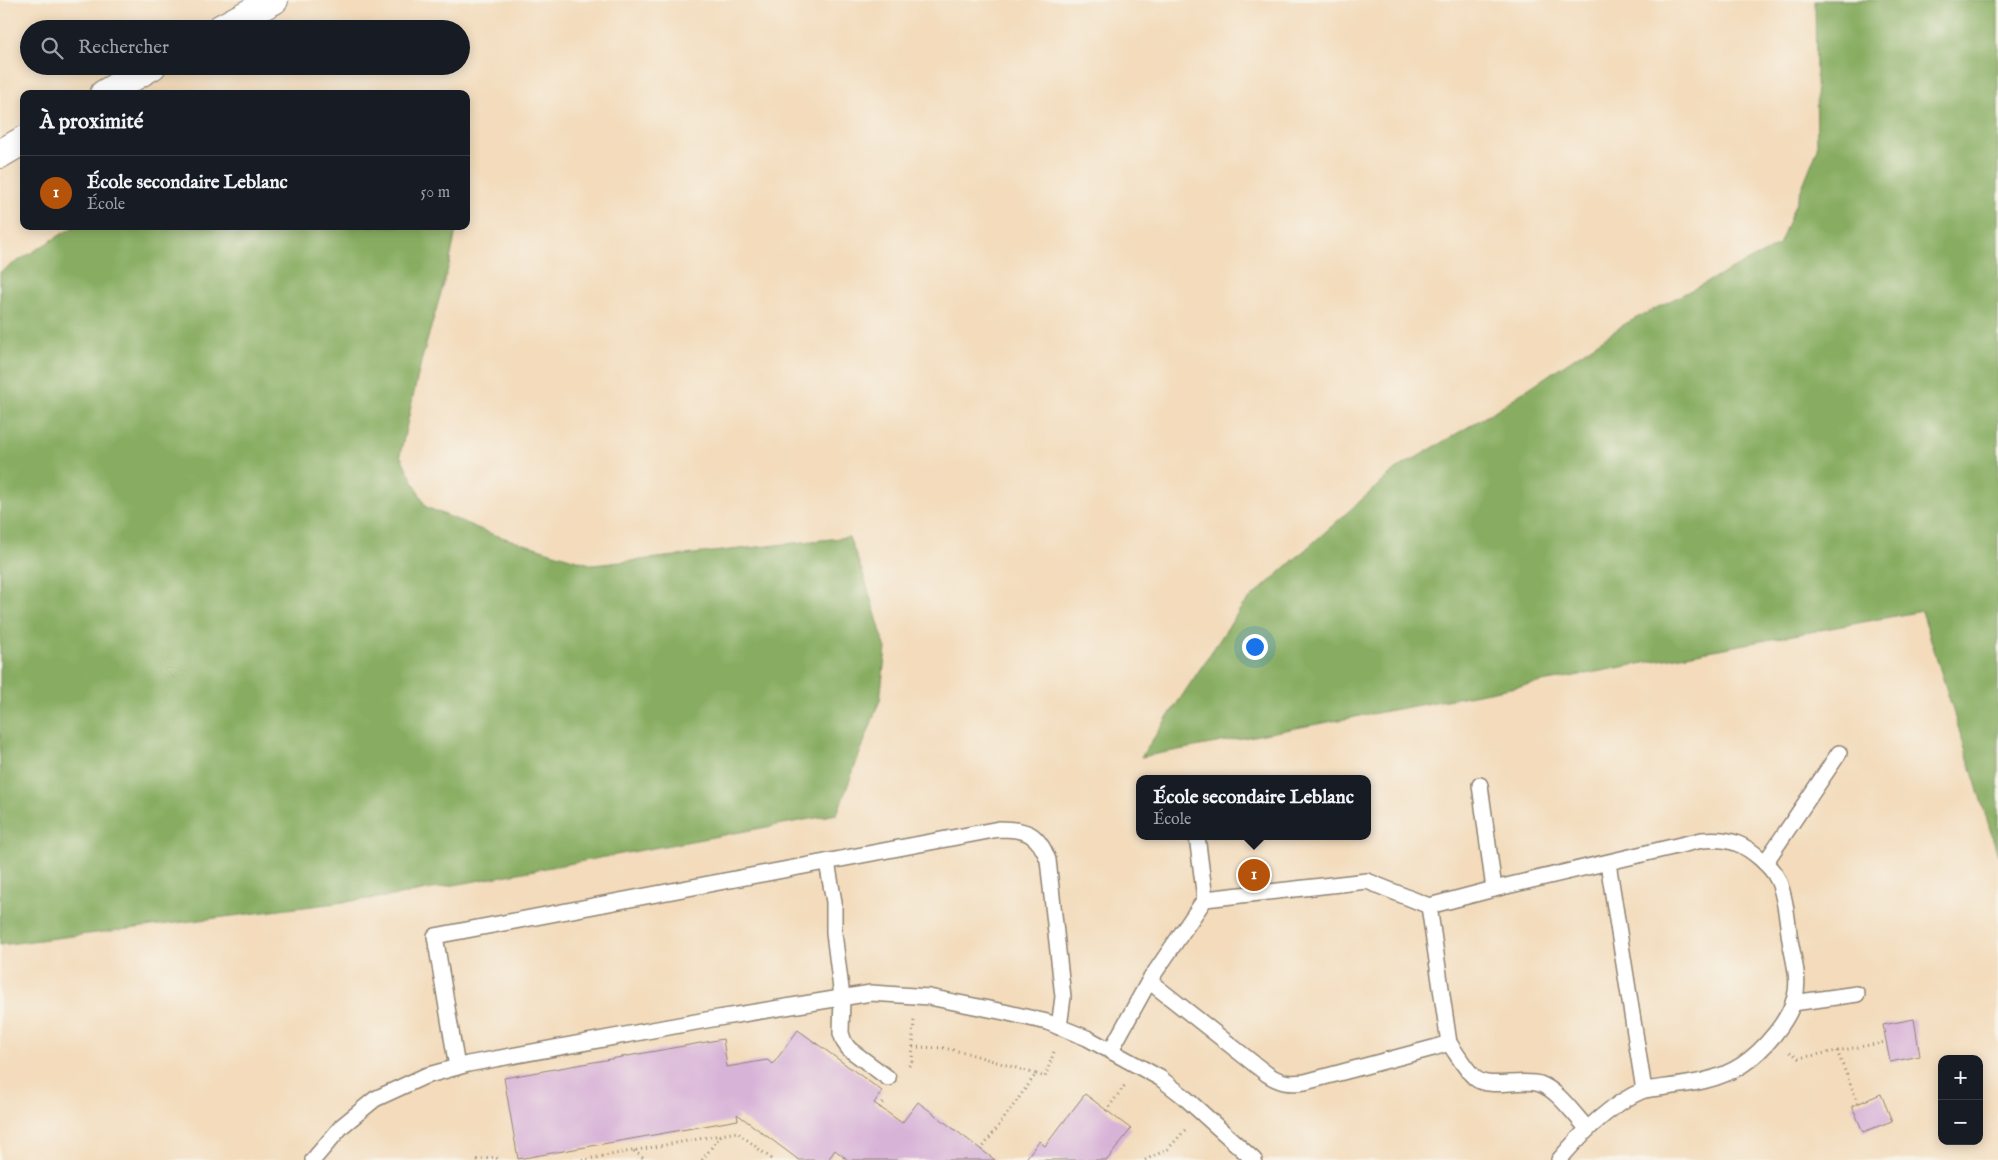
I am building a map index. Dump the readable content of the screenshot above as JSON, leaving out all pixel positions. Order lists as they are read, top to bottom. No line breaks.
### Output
{"page":{"search":"Rechercher","heading":"À proximité","list":[{"mark":"1","name":"École secondaire Leblanc","note":"École","value":"50 m"}],"popup":["École secondaire Leblanc","École"],"pins":"1","map_buttons":["+","−"]}}
